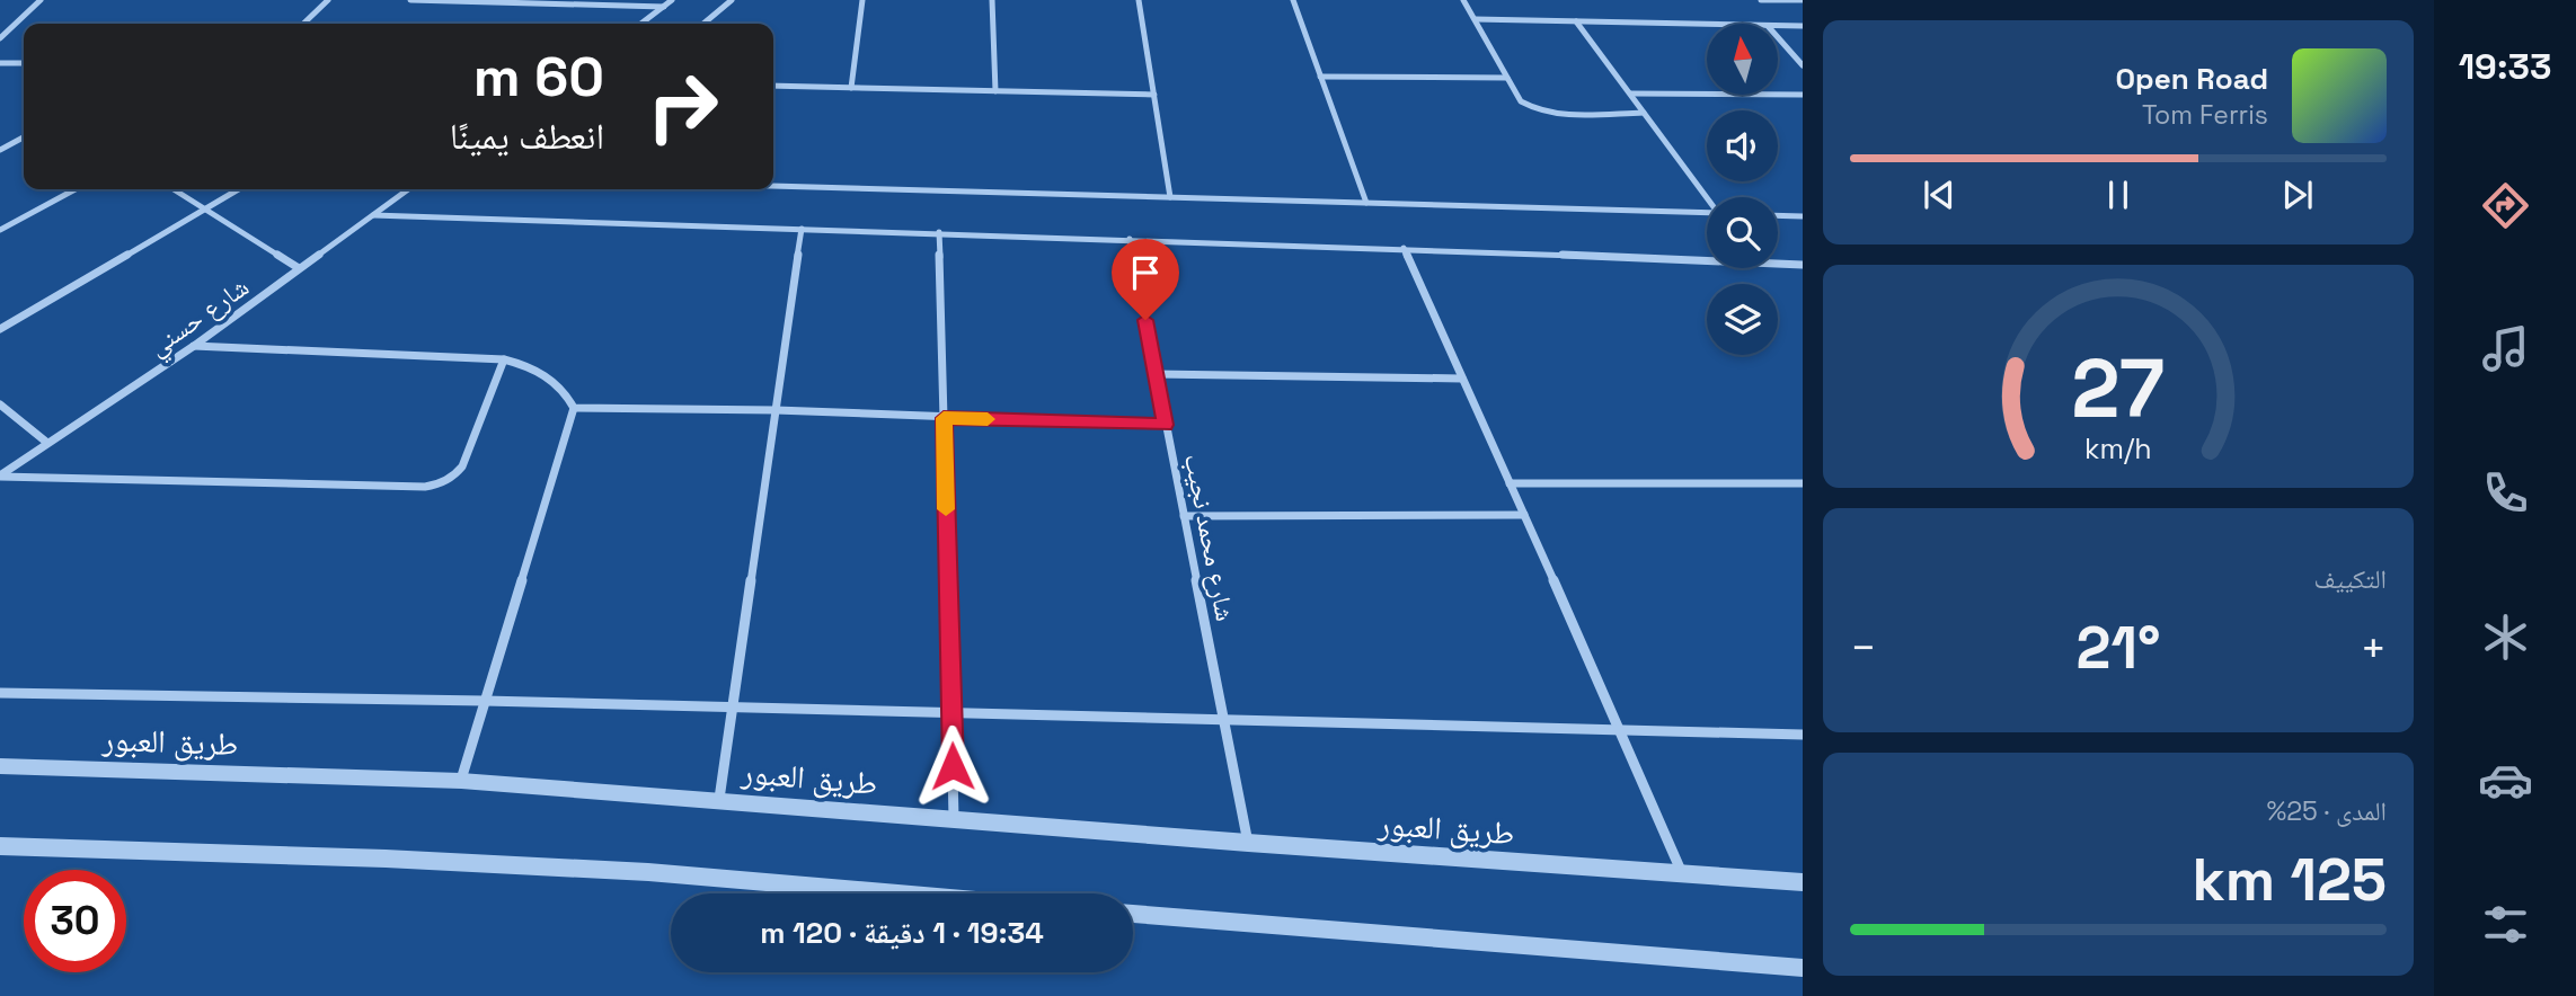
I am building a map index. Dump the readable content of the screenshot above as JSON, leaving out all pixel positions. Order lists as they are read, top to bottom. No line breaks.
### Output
{"streets":{"street":["شارع حسني","شارع محمد نجيب","طريق العبور"]},"crossings":[["شارع محمد نجيب","طريق العبور"]],"north":"top","page":{"tabs":"19:33","turn":["60 m","انعطف يمينًا"],"song":["Open Road","Tom Ferris"],"tile":["التكييف",["المدى · 25%","125 km"]],"heat":["−","21°","+"],"limit":"30","trip":"19:34 · 1 دقيقة · 120 m","gauge":["27","km/h"]}}
